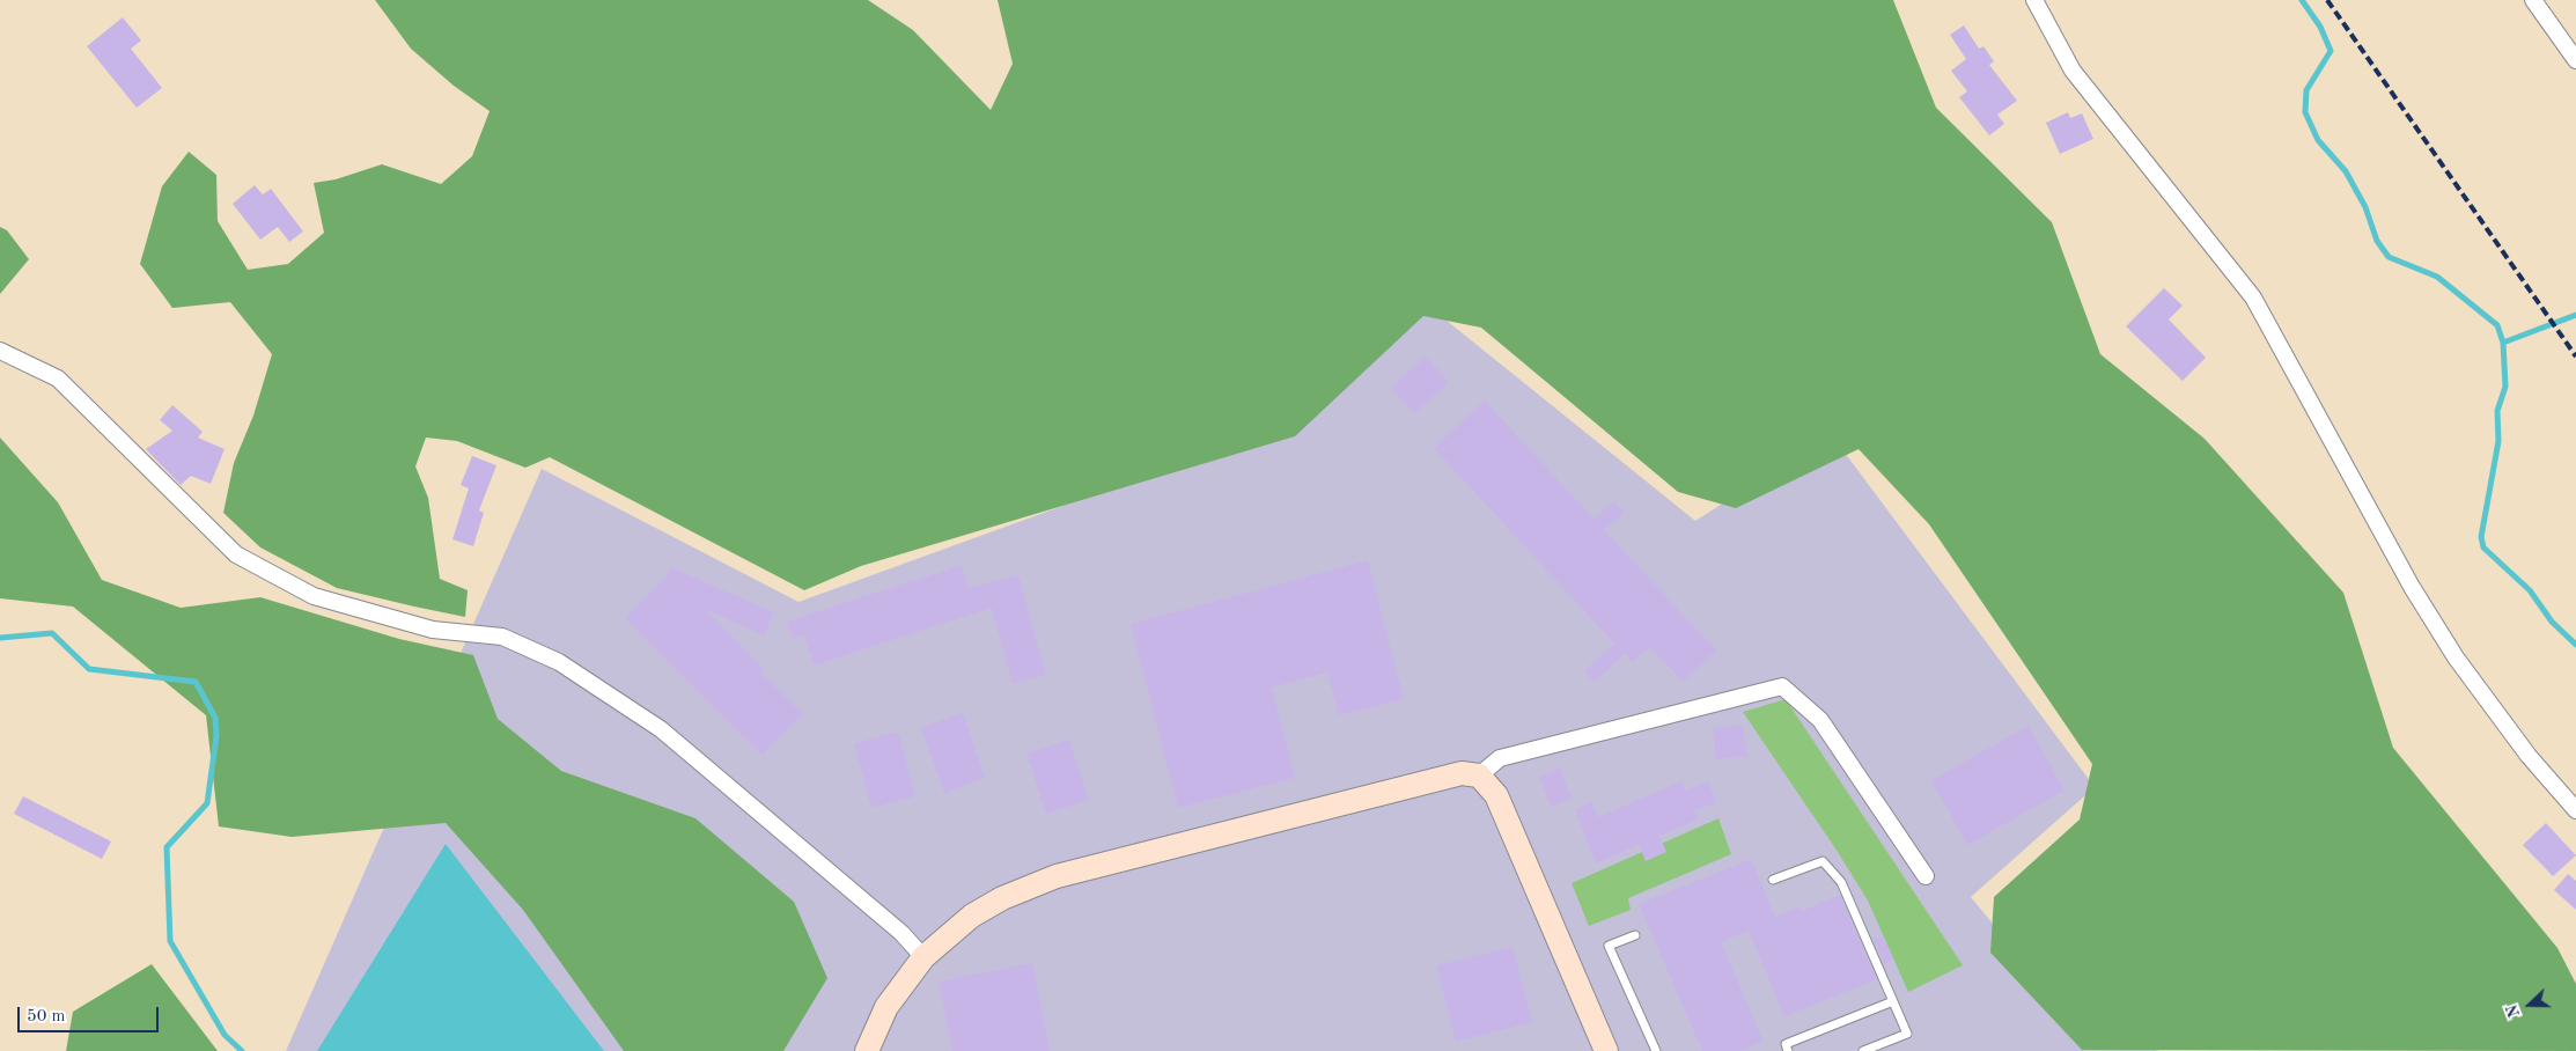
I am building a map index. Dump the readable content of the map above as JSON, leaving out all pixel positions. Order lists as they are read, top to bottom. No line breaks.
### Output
{"scale_bar":"50 m","north":"left"}
